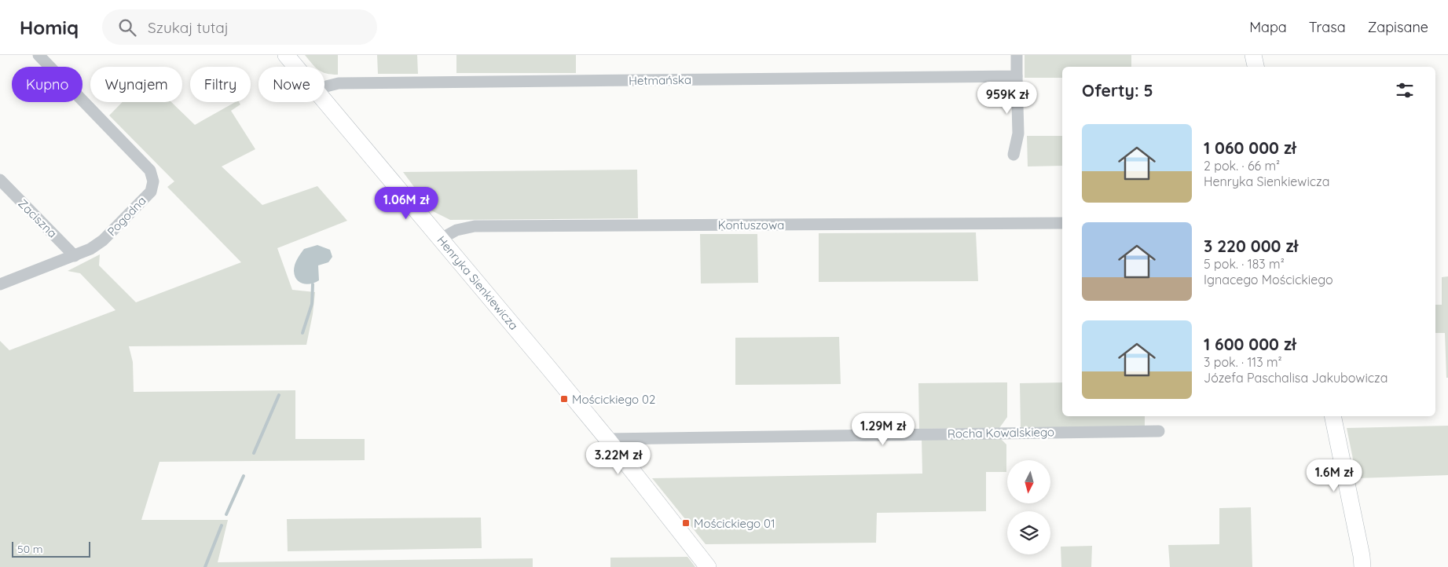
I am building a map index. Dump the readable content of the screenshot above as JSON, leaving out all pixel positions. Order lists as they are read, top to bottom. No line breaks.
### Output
{"streets":{"street":["Hetmańska","Pogodna","Zaciszna","Kontuszowa","Henryka Sienkiewicza","Rocha Kowalskiego"]},"crossings":[["Pogodna","Zaciszna"],["Kontuszowa","Henryka Sienkiewicza"],["Henryka Sienkiewicza","Rocha Kowalskiego"]],"places":{"transit":["Mościckiego 02","Mościckiego 01"]},"scale_bar":"50 m","north":"bottom","page":{"header":"Homiq","search":"Szukaj tutaj","nav":["Mapa","Trasa","Zapisane"],"chip":["Kupno","Wynajem","Filtry","Nowe"],"heading":"Oferty: 5","price":["959K zł","1.06M zł","1.29M zł","3.22M zł","1.6M zł"],"list":[{"name":"1 060 000 zł","note":"2 pok. · 66 m² · Henryka Sienkiewicza"},{"name":"3 220 000 zł","note":"5 pok. · 183 m² · Ignacego Mościckiego"},{"name":"1 600 000 zł","note":"3 pok. · 113 m² · Józefa Paschalisa Jakubowicza"}],"scale":"50 m"}}
